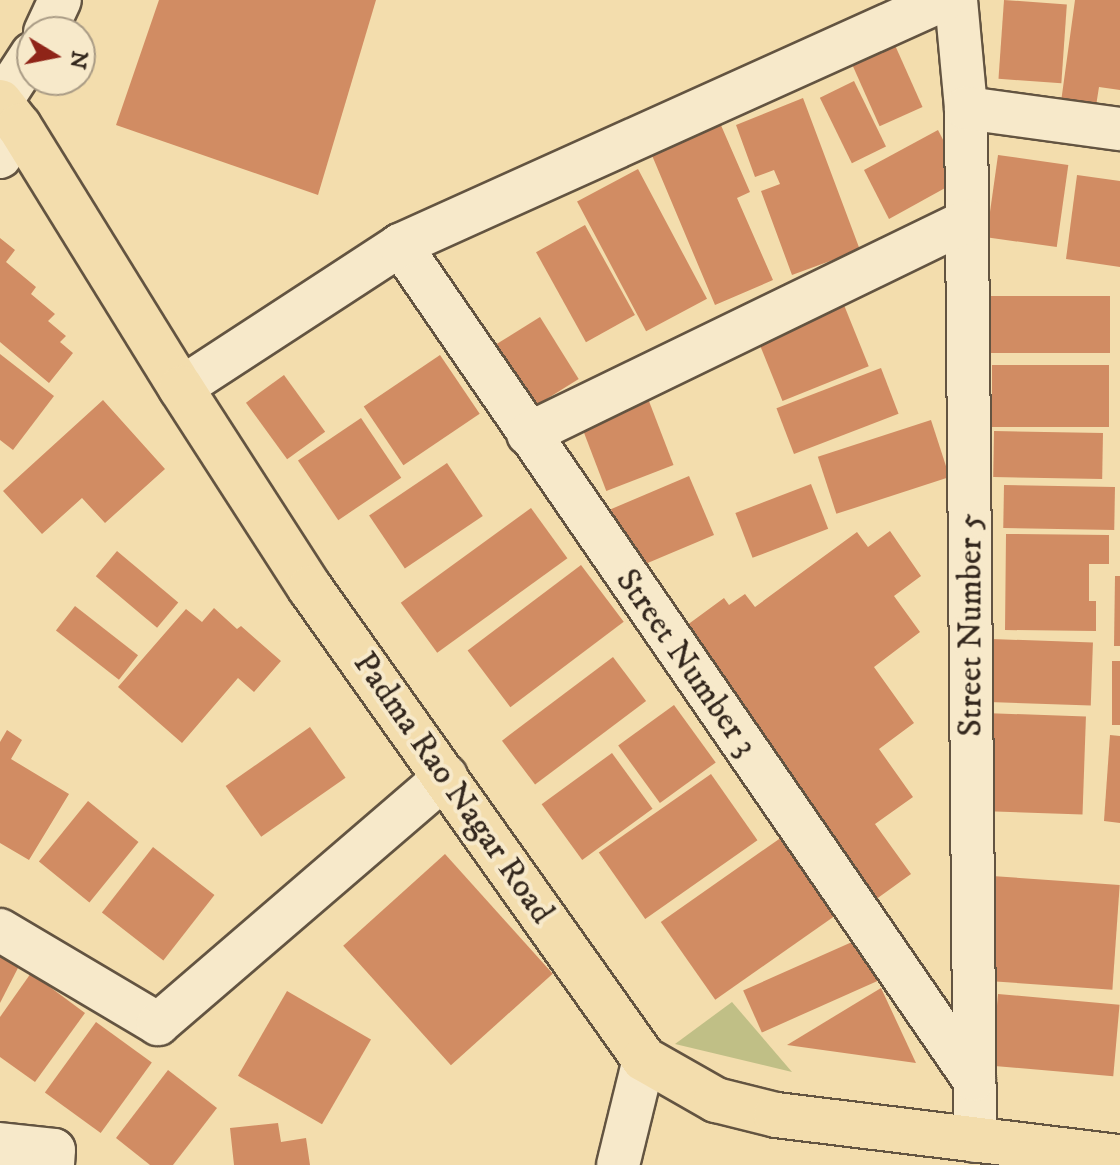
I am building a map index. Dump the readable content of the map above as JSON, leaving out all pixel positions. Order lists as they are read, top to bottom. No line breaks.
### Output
{"streets":{"main road":["Padma Rao Nagar Road"],"street":["Street Number 5","Street Number 3"]},"crossings":[["Street Number 5","Street Number 3"],["Street Number 5","Padma Rao Nagar Road"]],"north":"right"}
